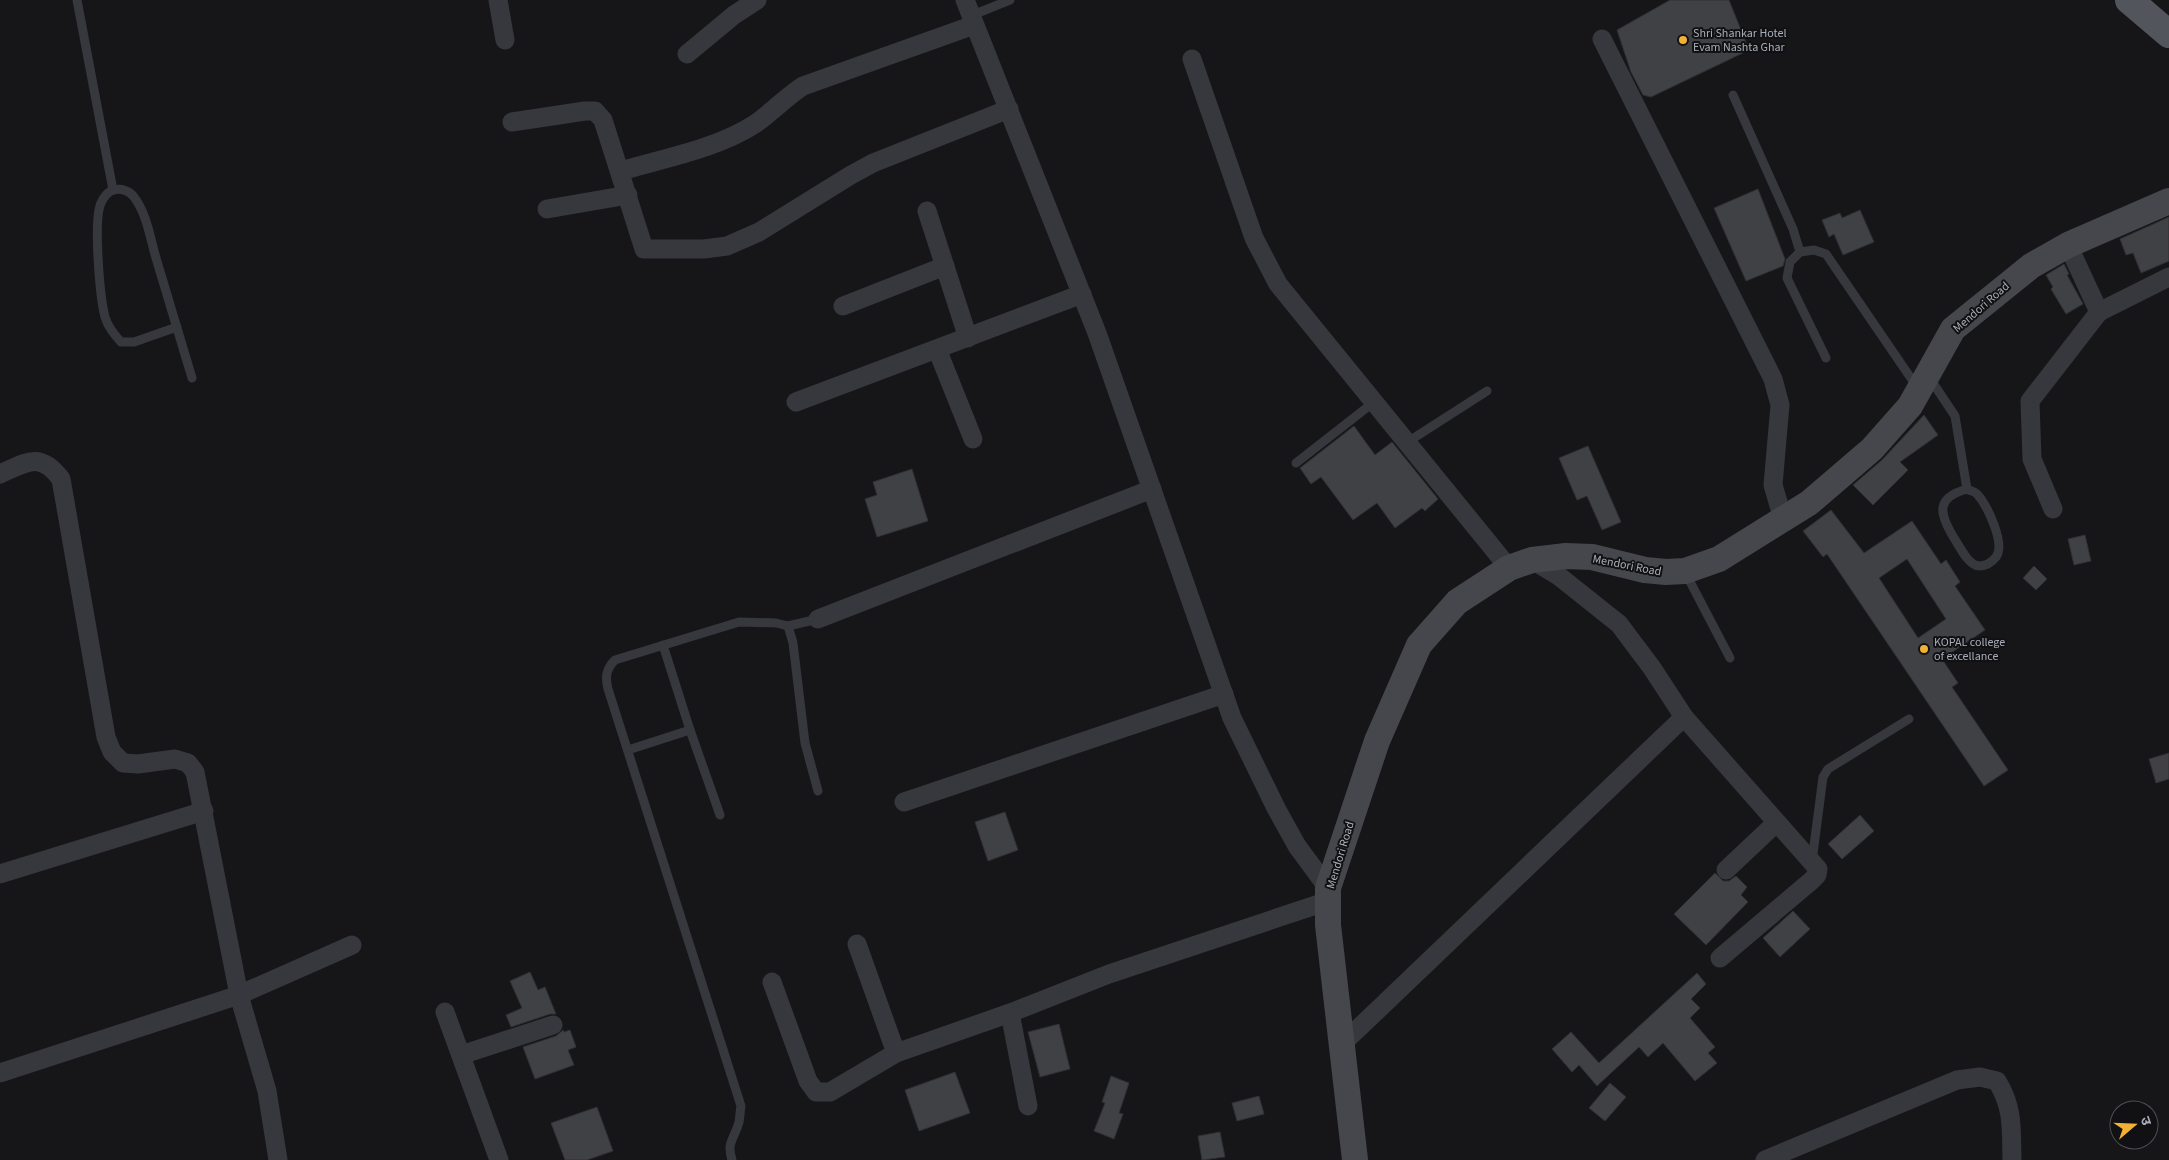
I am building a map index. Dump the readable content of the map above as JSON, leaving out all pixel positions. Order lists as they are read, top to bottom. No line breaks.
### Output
{"streets":{"main road":["Mendori Road"]},"places":["Shri Shankar Hotel Evam Nashta Ghar","KOPAL college of excellance"],"north":"right"}
